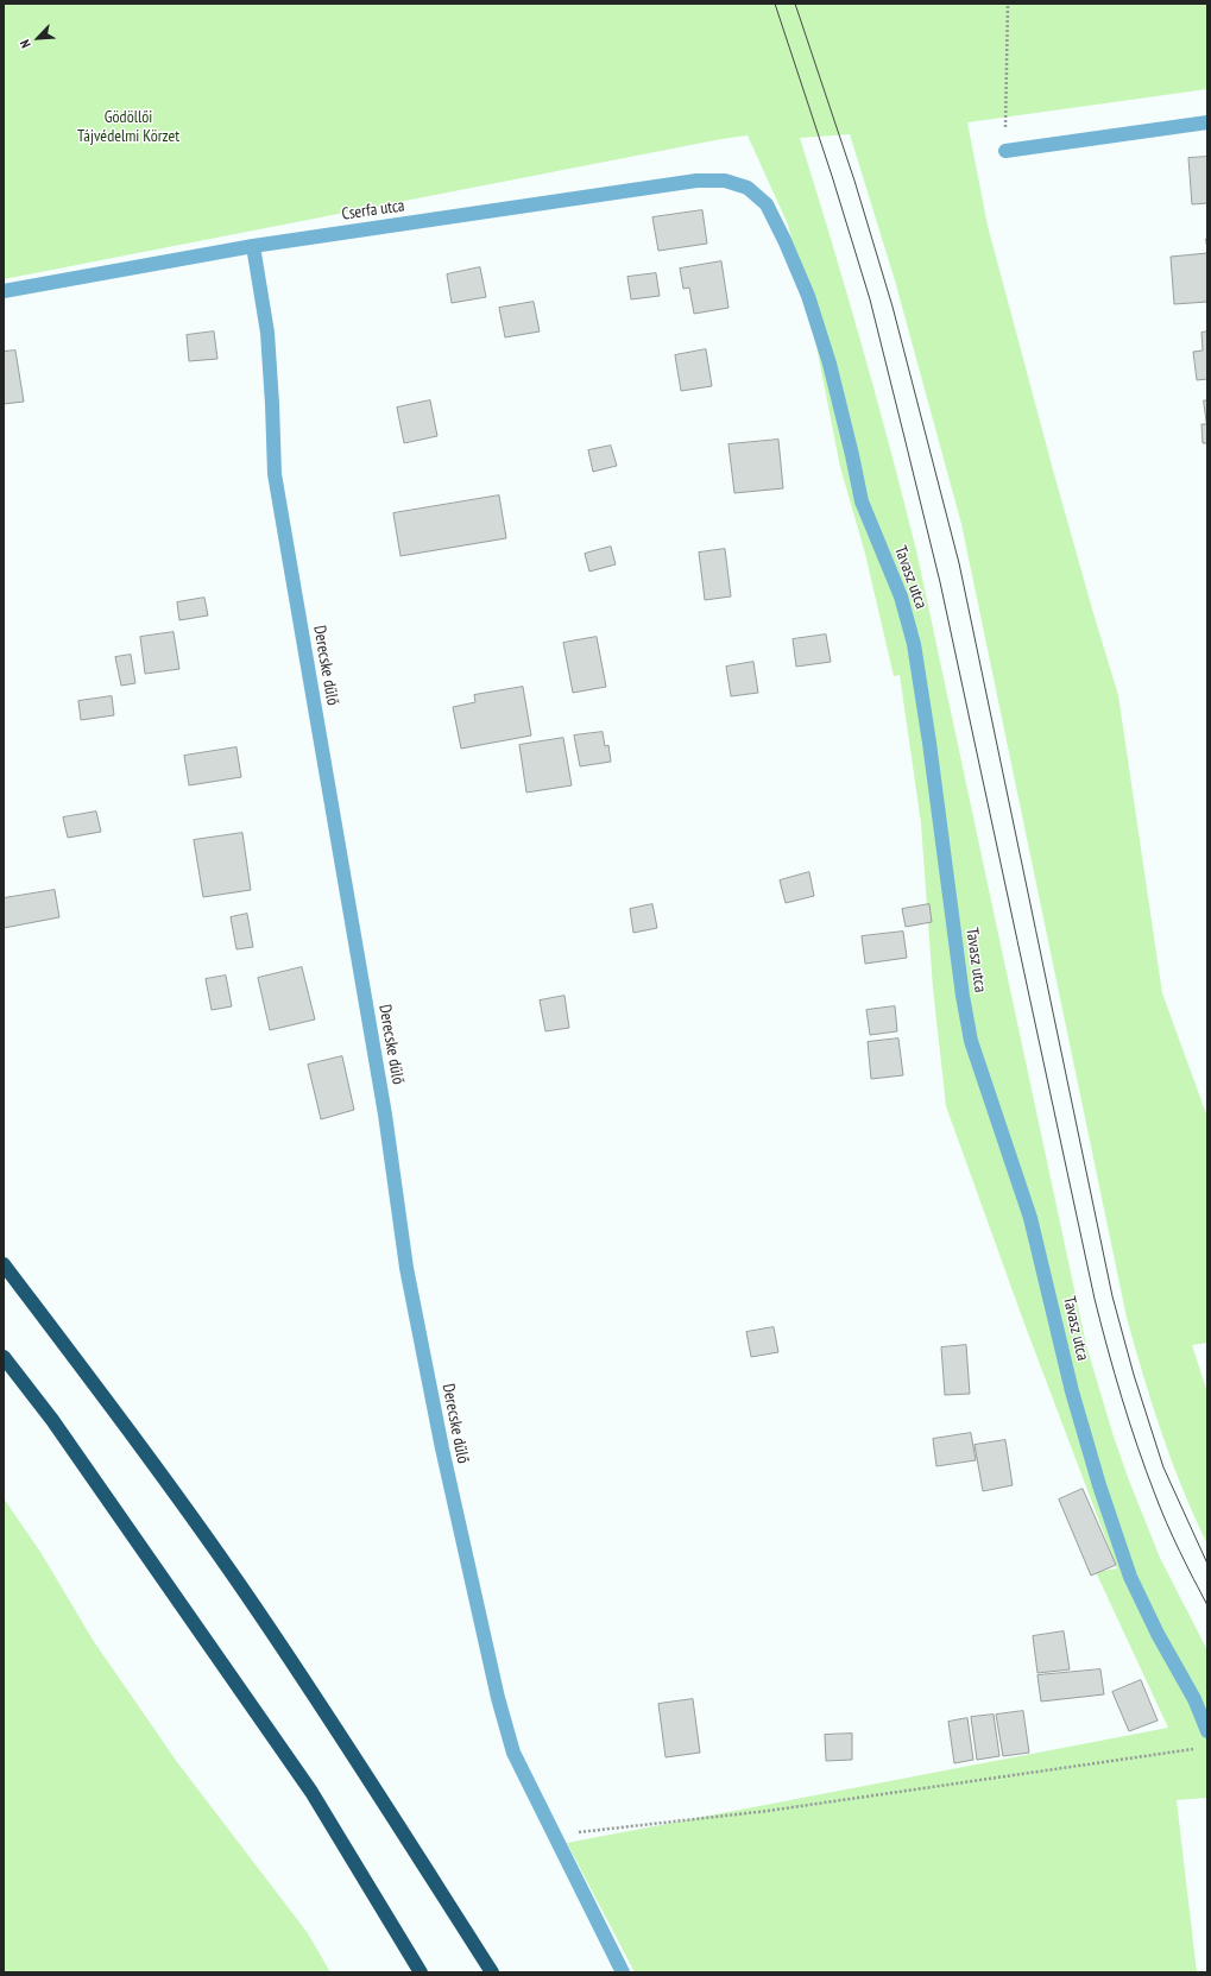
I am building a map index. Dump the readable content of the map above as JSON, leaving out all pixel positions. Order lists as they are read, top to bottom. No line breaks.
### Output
{"streets":{"street":["Cserfa utca","Tavasz utca","Derecske dűlő"]},"crossings":[["Cserfa utca","Tavasz utca"],["Cserfa utca","Derecske dűlő"]],"parks":["Gödöllői Tájvédelmi Körzet"],"north":"bottom left"}
